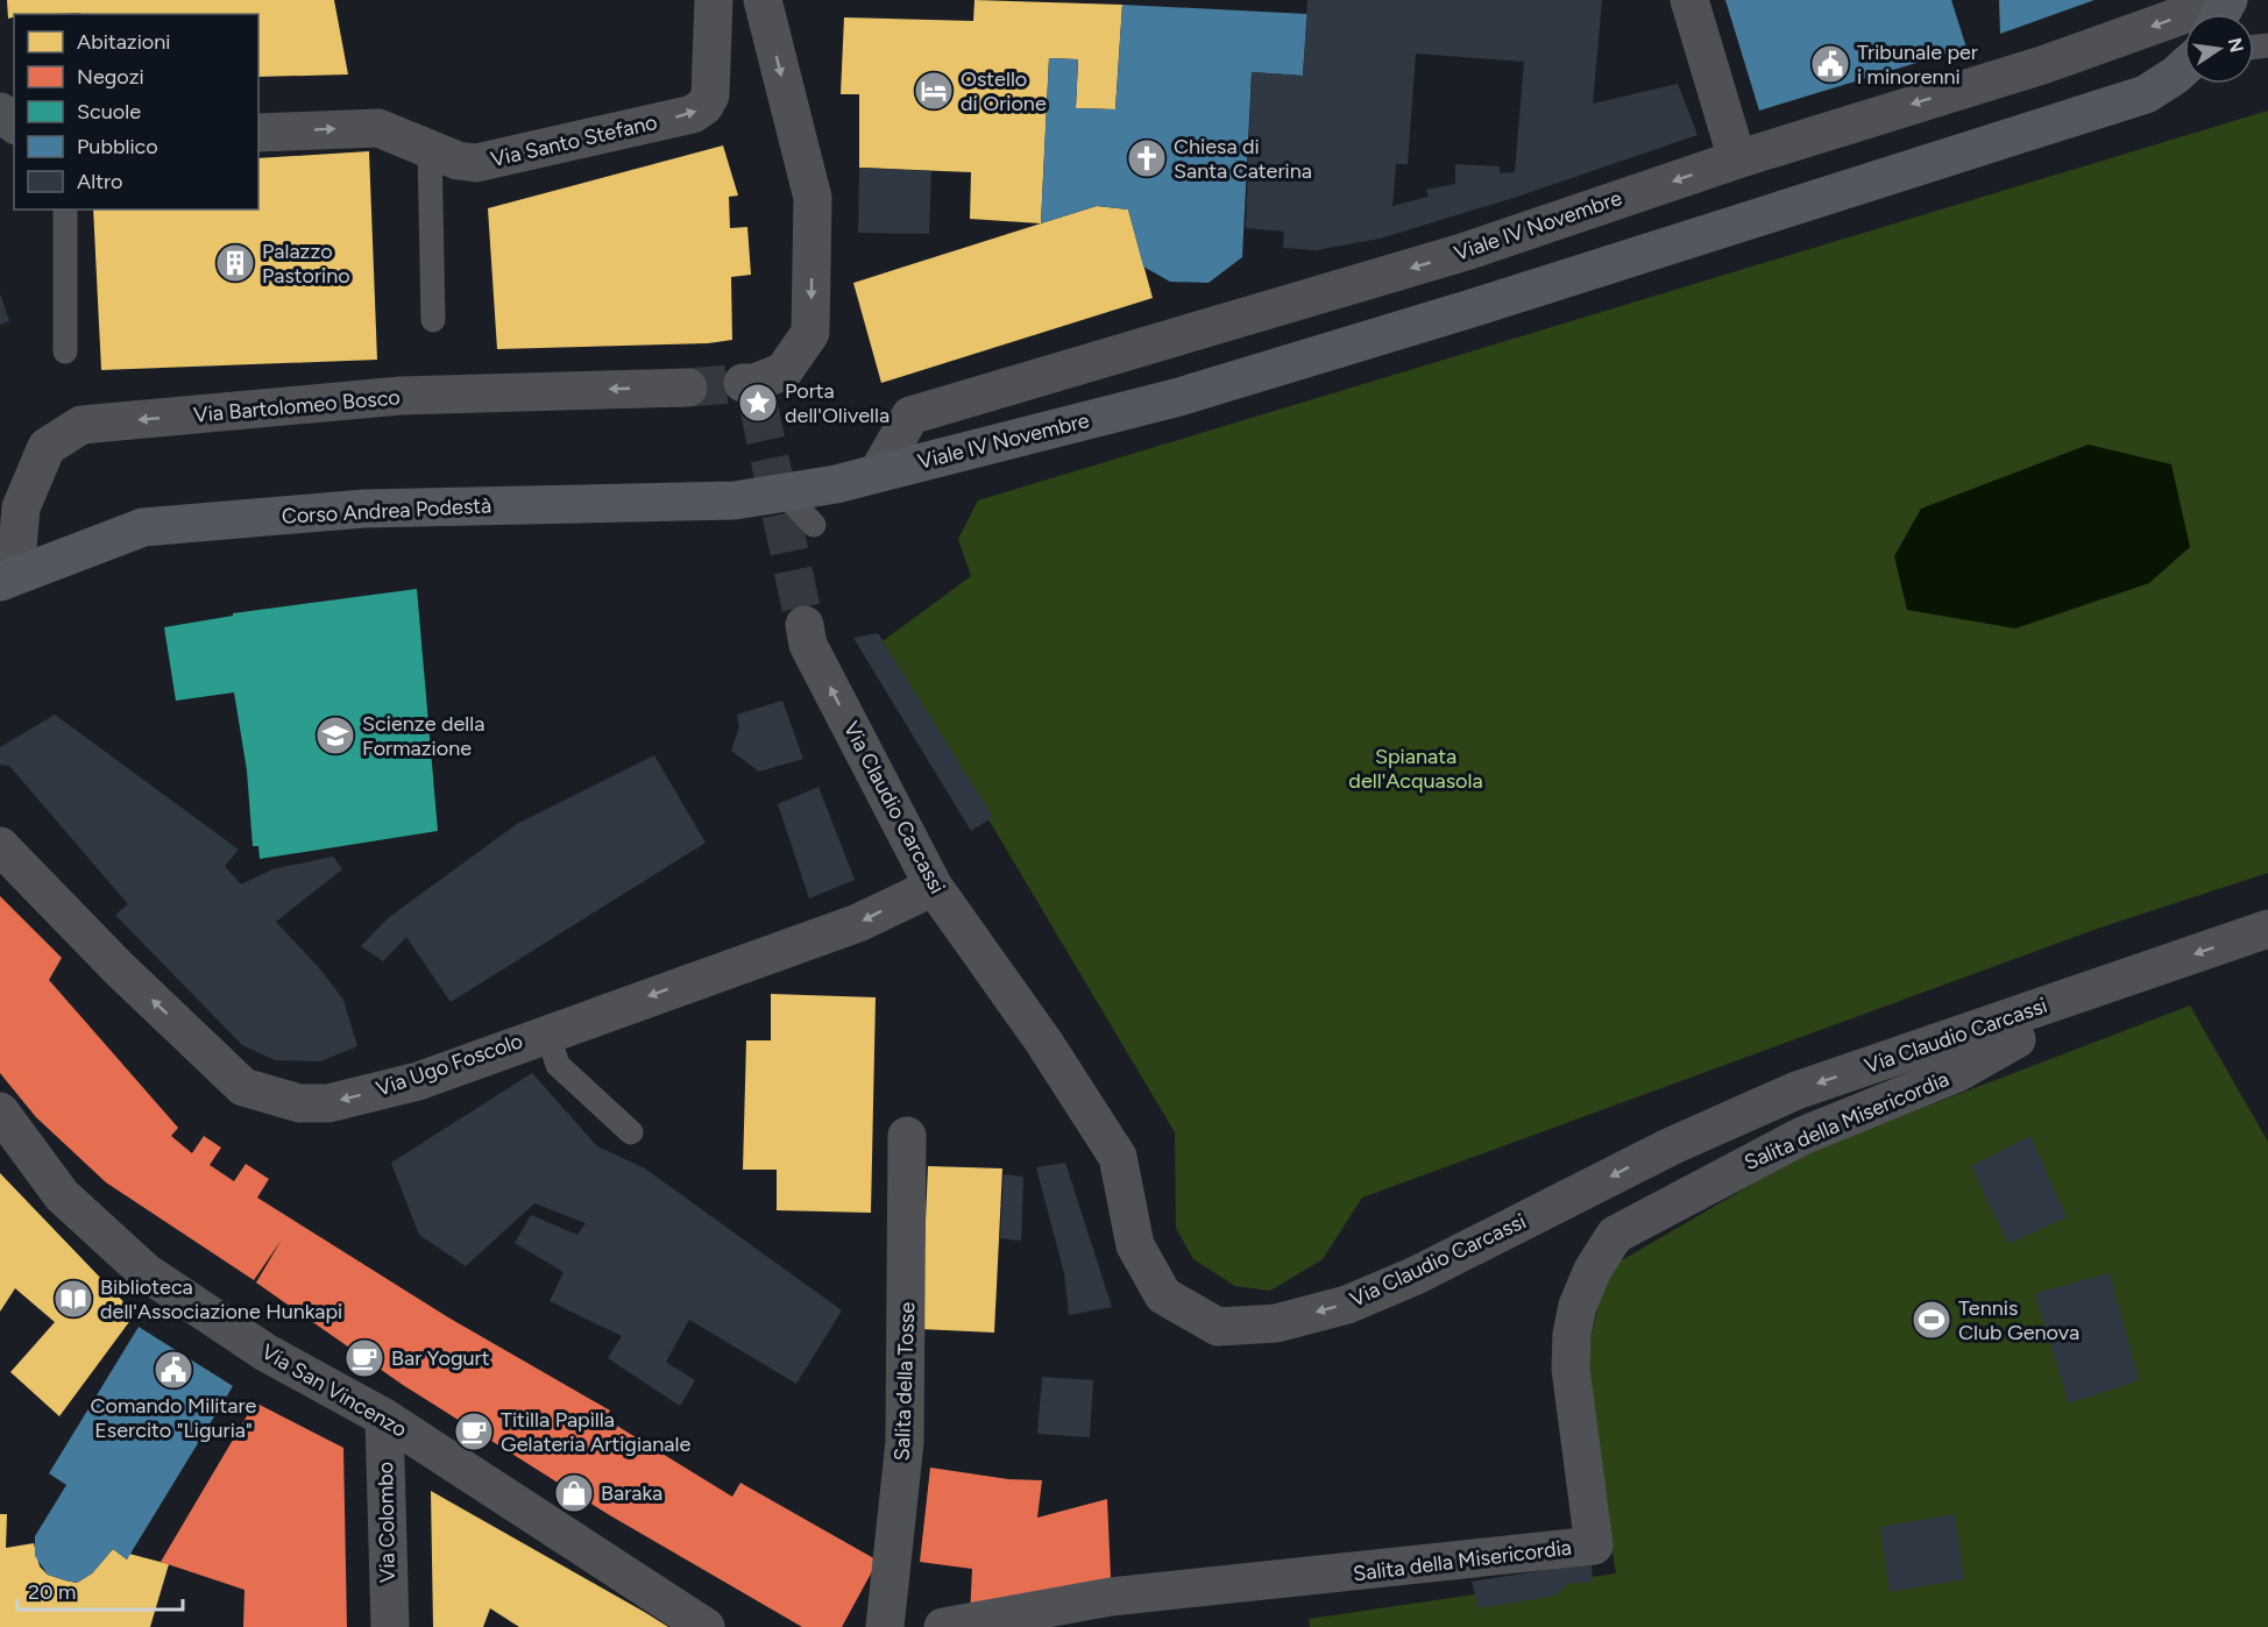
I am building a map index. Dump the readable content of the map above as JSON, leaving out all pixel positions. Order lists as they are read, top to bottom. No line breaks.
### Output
{"streets":{"street":["Via Santo Stefano","Viale IV Novembre","Via Bartolomeo Bosco","Corso Andrea Podestà","Via Claudio Carcassi","Via Ugo Foscolo","Salita della Misericordia","Salita della Tosse","Via San Vincenzo","Via Colombo"]},"crossings":[["Viale IV Novembre","Corso Andrea Podestà"],["Via Bartolomeo Bosco","Corso Andrea Podestà"],["Via Claudio Carcassi","Via Ugo Foscolo"],["Via San Vincenzo","Via Colombo"]],"one_way":["Via Santo Stefano","Via Bartolomeo Bosco","Via Ugo Foscolo"],"parks":["Spianata dell'Acquasola"],"places":{"public building":["Tribunale per i minorenni","Comando Militare Esercito \"Liguria\""],"hotel":["Ostello di Orione"],"church":["Chiesa di Santa Caterina"],"building":["Palazzo Pastorino"],"place":["Porta dell'Olivella"],"school or university":["Scienze della Formazione"],"library":["Biblioteca dell'Associazione Hunkapi"],"sports":["Tennis Club Genova"],"cafe":["Bar Yogurt","Titilla Papilla Gelateria Artigianale"],"shop":["Baraka"]},"legend":["Abitazioni","Negozi","Scuole","Pubblico","Altro"],"scale_bar":"20 m","north":"right"}
